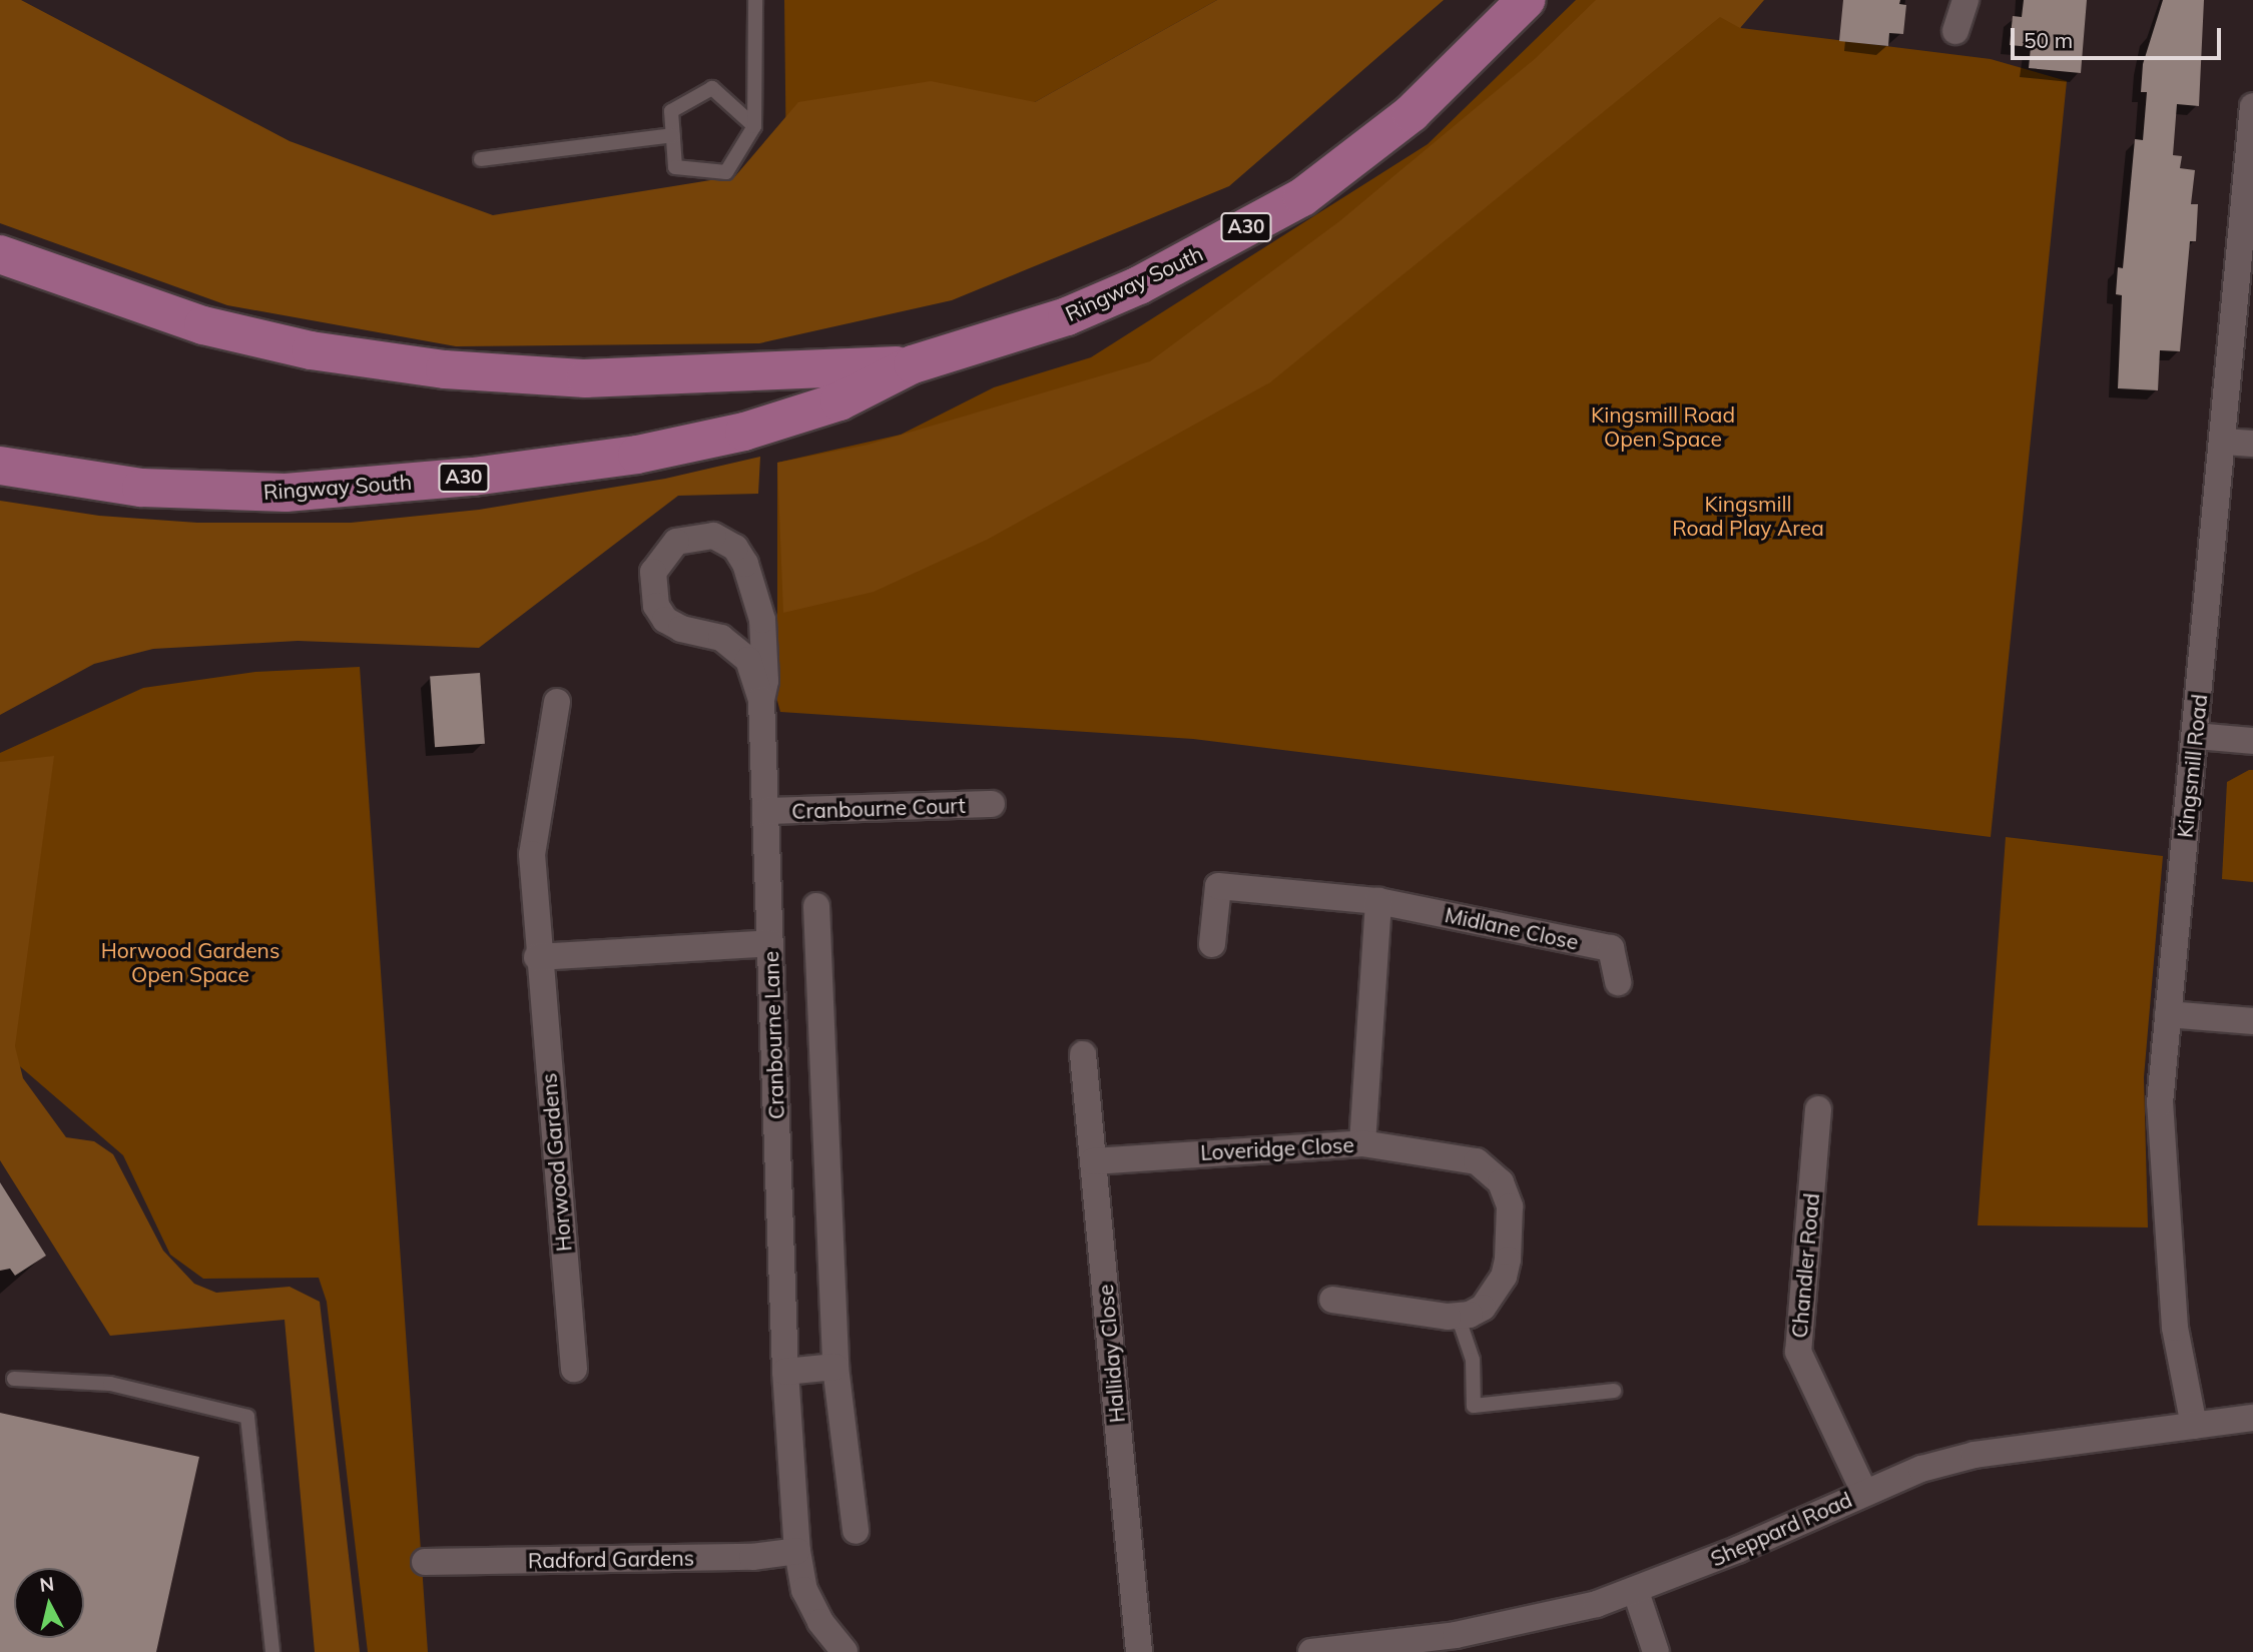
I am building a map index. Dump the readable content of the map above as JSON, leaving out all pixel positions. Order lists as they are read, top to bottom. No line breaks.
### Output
{"streets":{"main road":["A30","Ringway South"],"street":["Kingsmill Road","Cranbourne Court","Midlane Close","Cranbourne Lane","Loveridge Close","Horwood Gardens","Chandler Road","Halliday Close","Sheppard Road","Radford Gardens"]},"crossings":[["Kingsmill Road","Sheppard Road"],["Cranbourne Court","Cranbourne Lane"],["Cranbourne Lane","Radford Gardens"],["Loveridge Close","Halliday Close"],["Chandler Road","Sheppard Road"]],"parks":["Kingsmill Road Open Space","Kingsmill Road Play Area","Horwood Gardens Open Space"],"scale_bar":"50 m","north":"top"}
